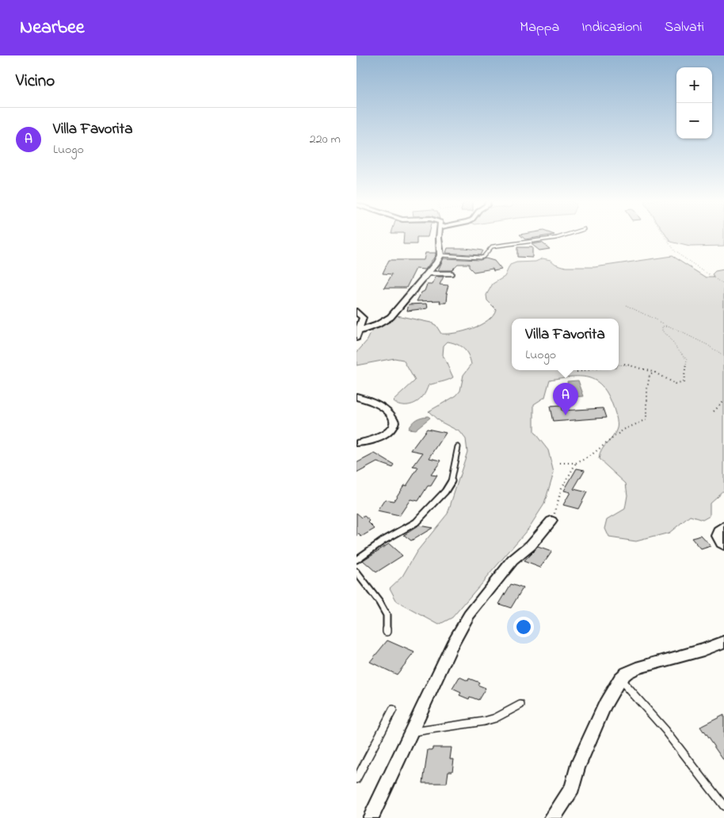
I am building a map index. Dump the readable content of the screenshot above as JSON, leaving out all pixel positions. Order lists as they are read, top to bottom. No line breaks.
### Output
{"page":{"header":"Nearbee","nav":["Mappa","Indicazioni","Salvati"],"heading":"Vicino","map_buttons":["+","−"],"list":[{"mark":"A","name":"Villa Favorita","note":"Luogo","value":"220 m"}],"popup":["Villa Favorita","Luogo"],"pins":"A"}}
